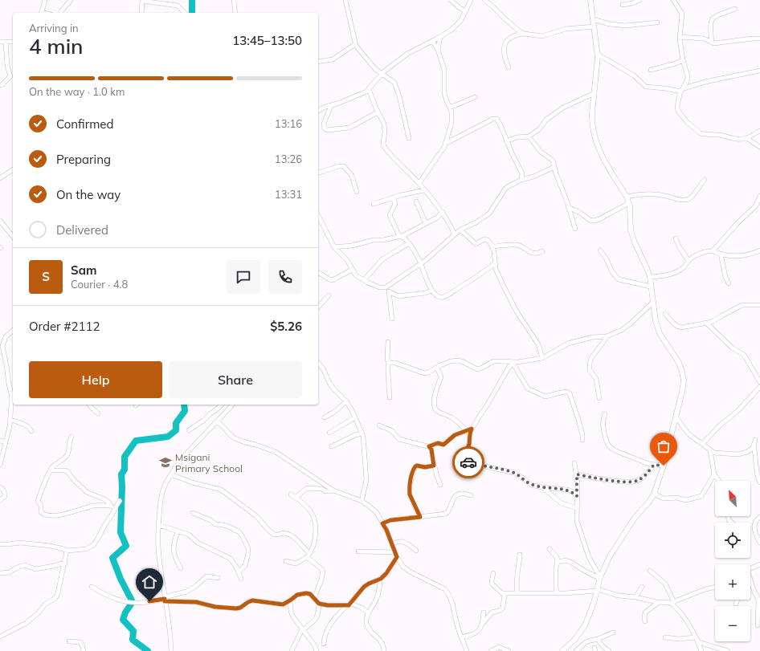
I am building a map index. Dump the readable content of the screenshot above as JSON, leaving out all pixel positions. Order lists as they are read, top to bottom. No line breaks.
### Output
{"places":{"school or university":["Msigani Primary School"]},"north":"top left","page":{"heading":["4 min","Arriving in","13:45–13:50"],"panel":["Sam","Courier · 4.8","Order #2112","$5.26"],"bar":"On the way · 1.0 km","list":[["Confirmed","13:16"],["Preparing","13:26"],["On the way","13:31"],"Delivered"],"round":"S","buttons":["Help","Share"],"map_buttons":["+","−"]}}
